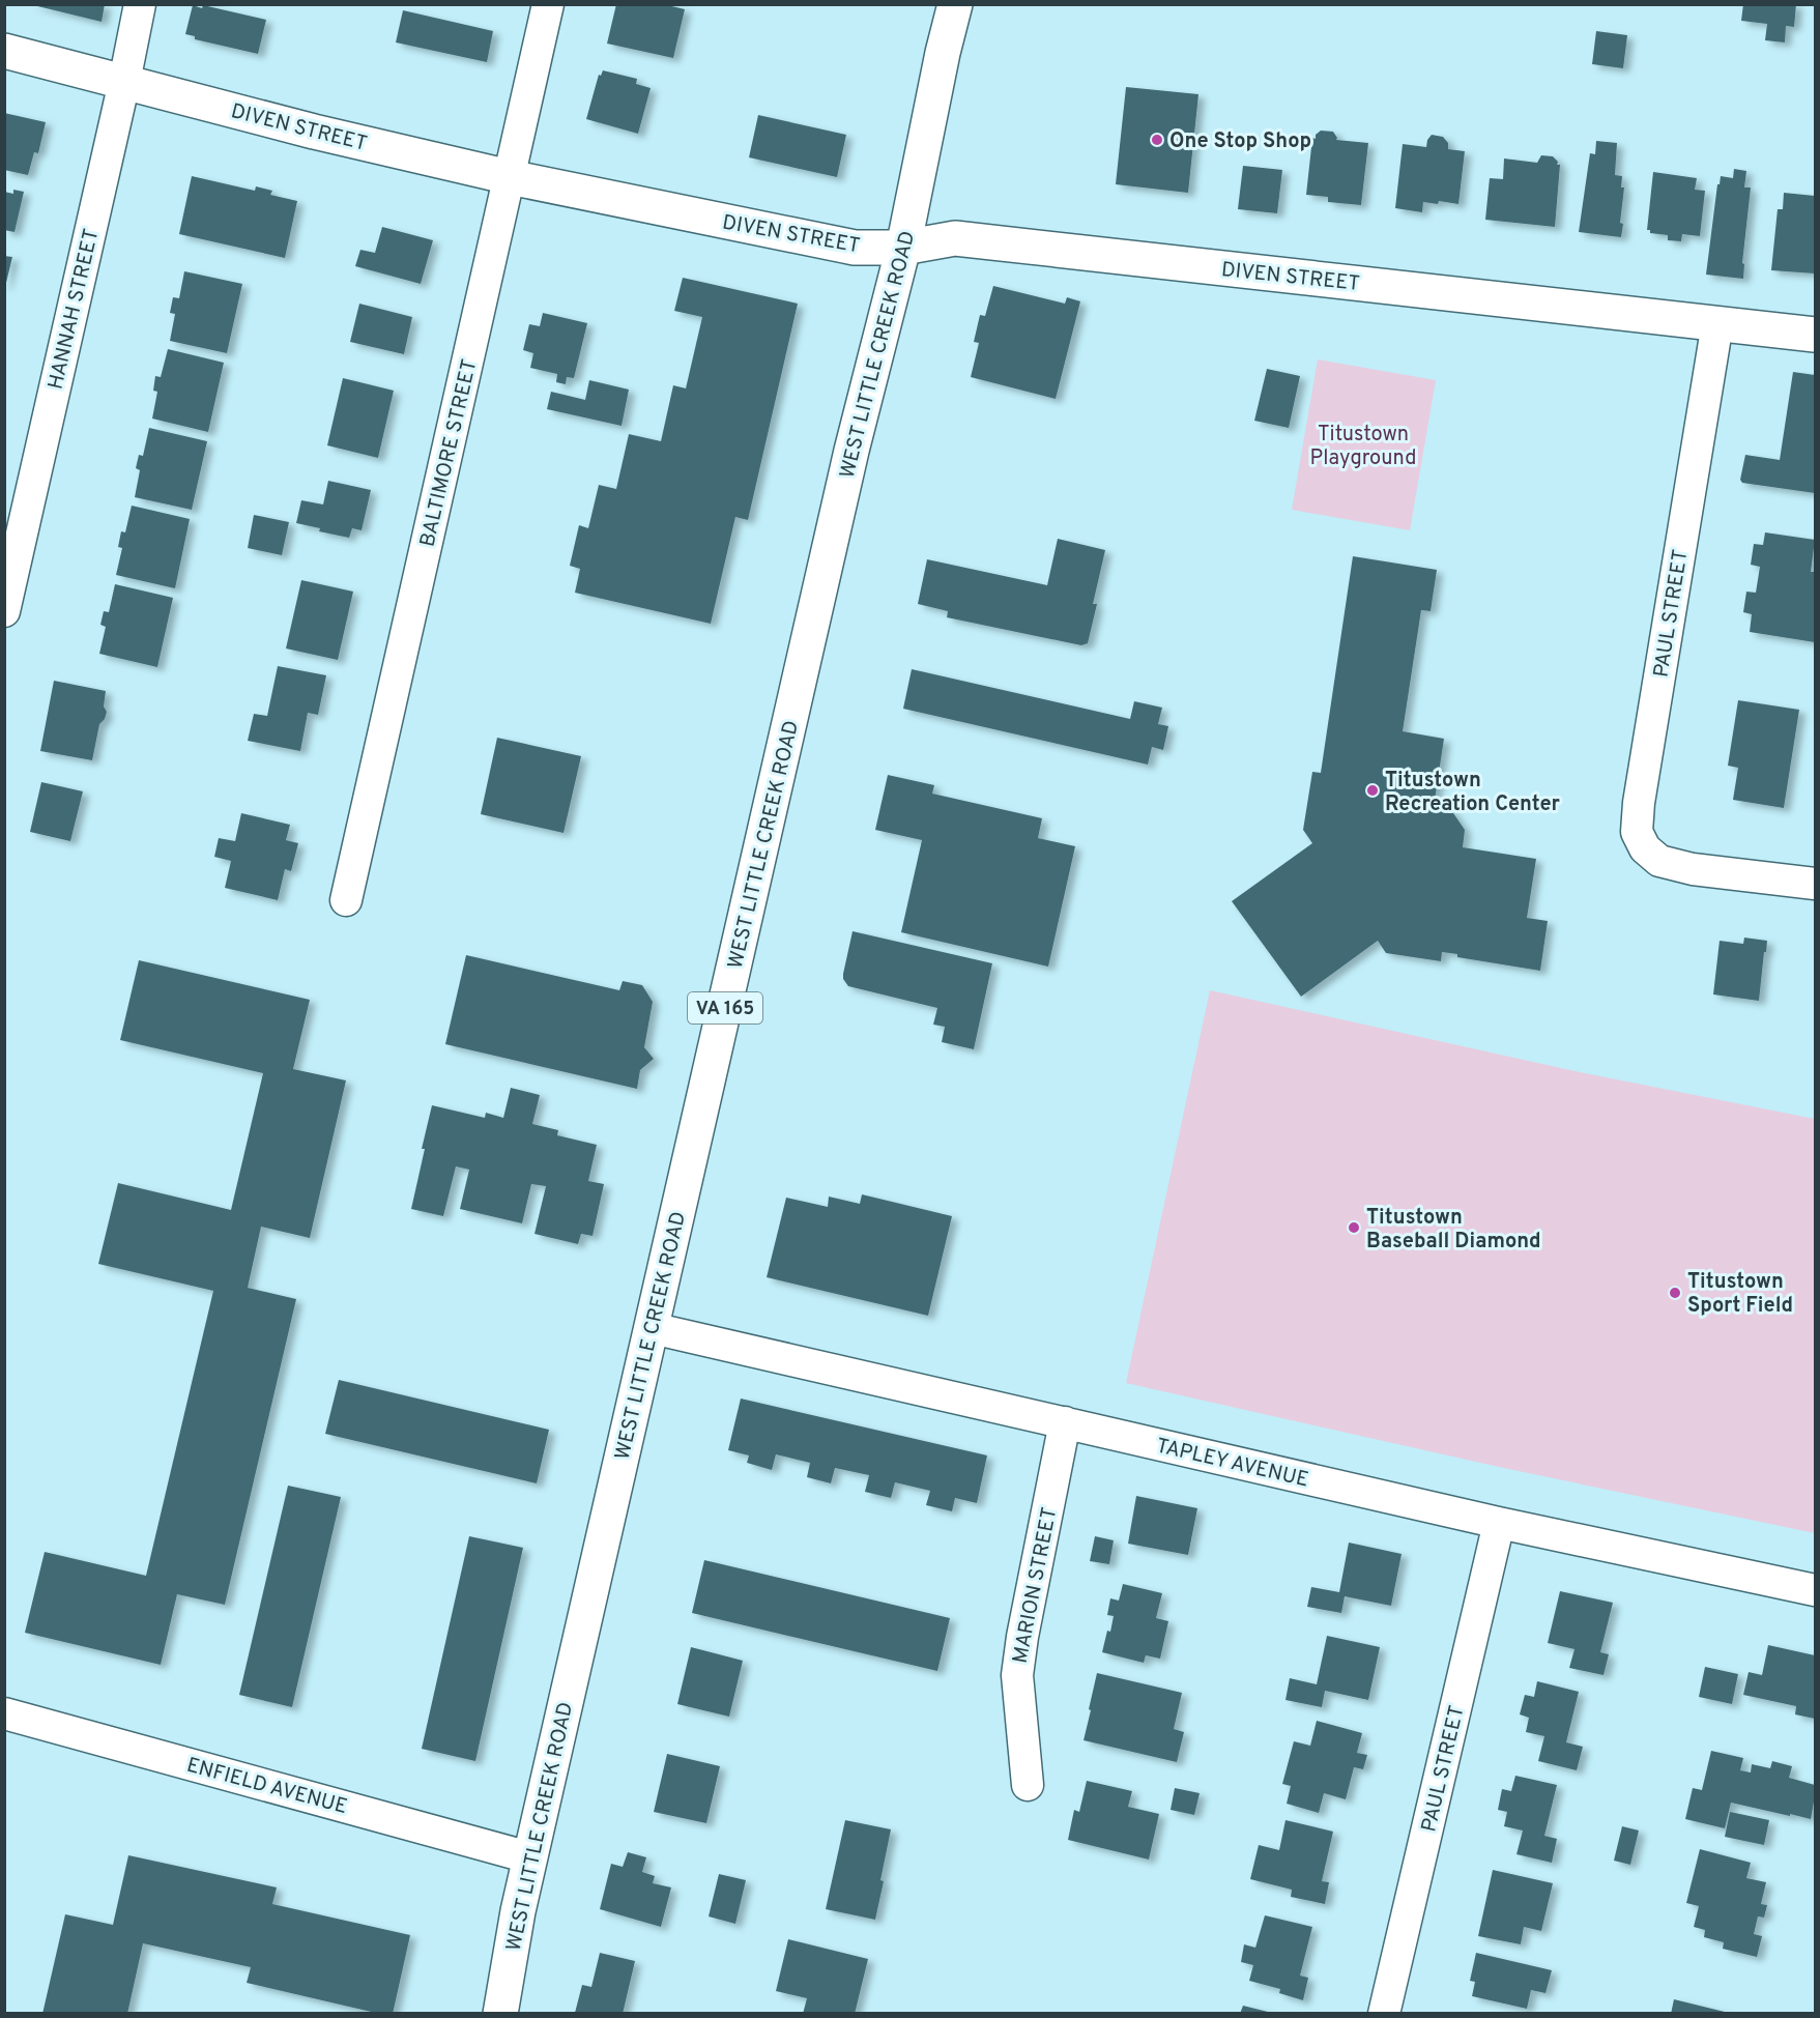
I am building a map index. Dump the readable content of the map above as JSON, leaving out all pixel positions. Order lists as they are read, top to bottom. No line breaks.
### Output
{"streets":{"main road":["DIVEN STREET","WEST LITTLE CREEK ROAD","VA 165"],"street":["HANNAH STREET","BALTIMORE STREET","PAUL STREET","TAPLEY AVENUE","MARION STREET","ENFIELD AVENUE"]},"crossings":[["DIVEN STREET","HANNAH STREET"],["DIVEN STREET","WEST LITTLE CREEK ROAD"],["DIVEN STREET","BALTIMORE STREET"],["DIVEN STREET","PAUL STREET"],["WEST LITTLE CREEK ROAD","TAPLEY AVENUE"],["WEST LITTLE CREEK ROAD","ENFIELD AVENUE"],["PAUL STREET","TAPLEY AVENUE"],["TAPLEY AVENUE","MARION STREET"]],"parks":["Titustown Playground"],"places":["One Stop Shop","Titustown Recreation Center","Titustown Baseball Diamond","Titustown Sport Field"]}
